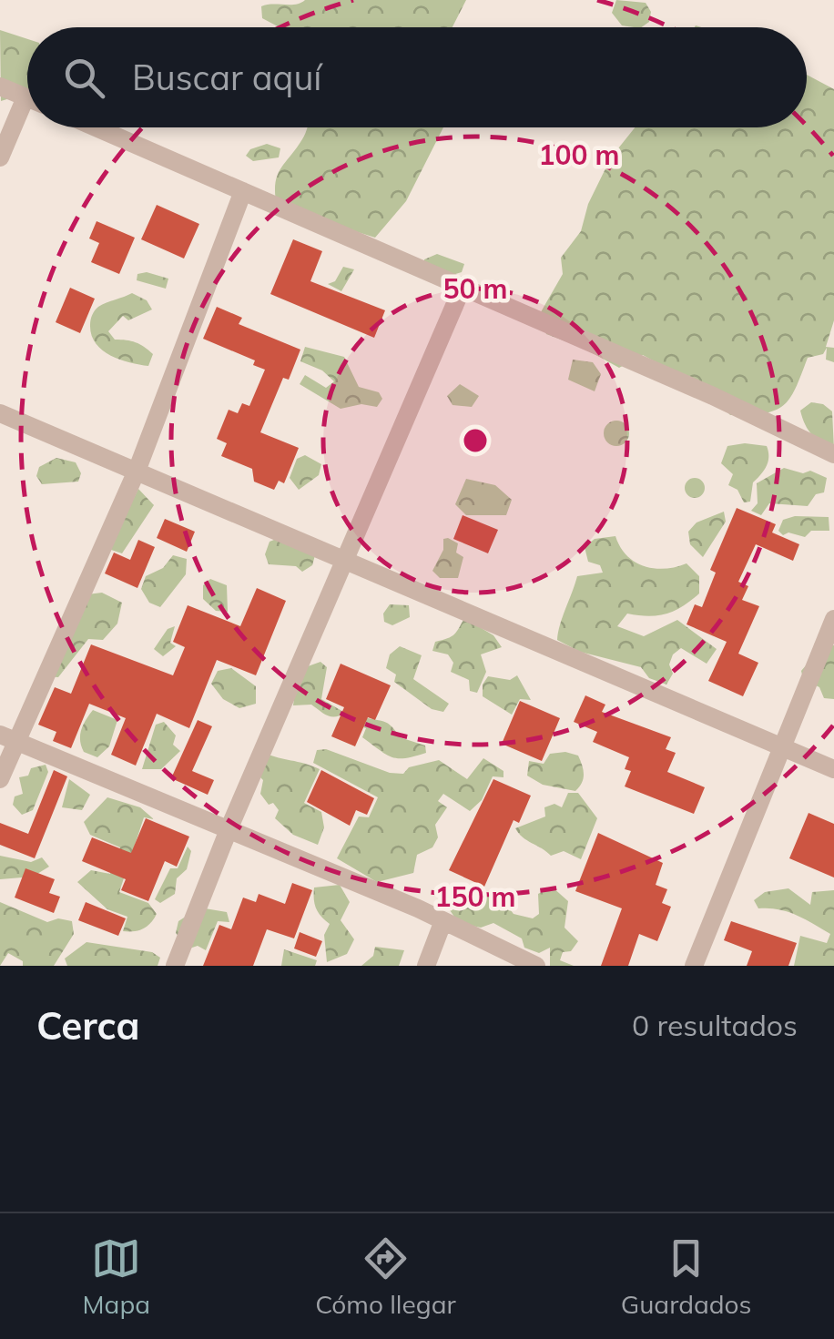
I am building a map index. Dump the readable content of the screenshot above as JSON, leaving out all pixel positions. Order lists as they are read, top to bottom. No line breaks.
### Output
{"page":{"search":"Buscar aquí","heading":["Cerca","0 resultados"],"nav":["Mapa","Cómo llegar","Guardados"]},"rings":["100 m","50 m","150 m"]}
